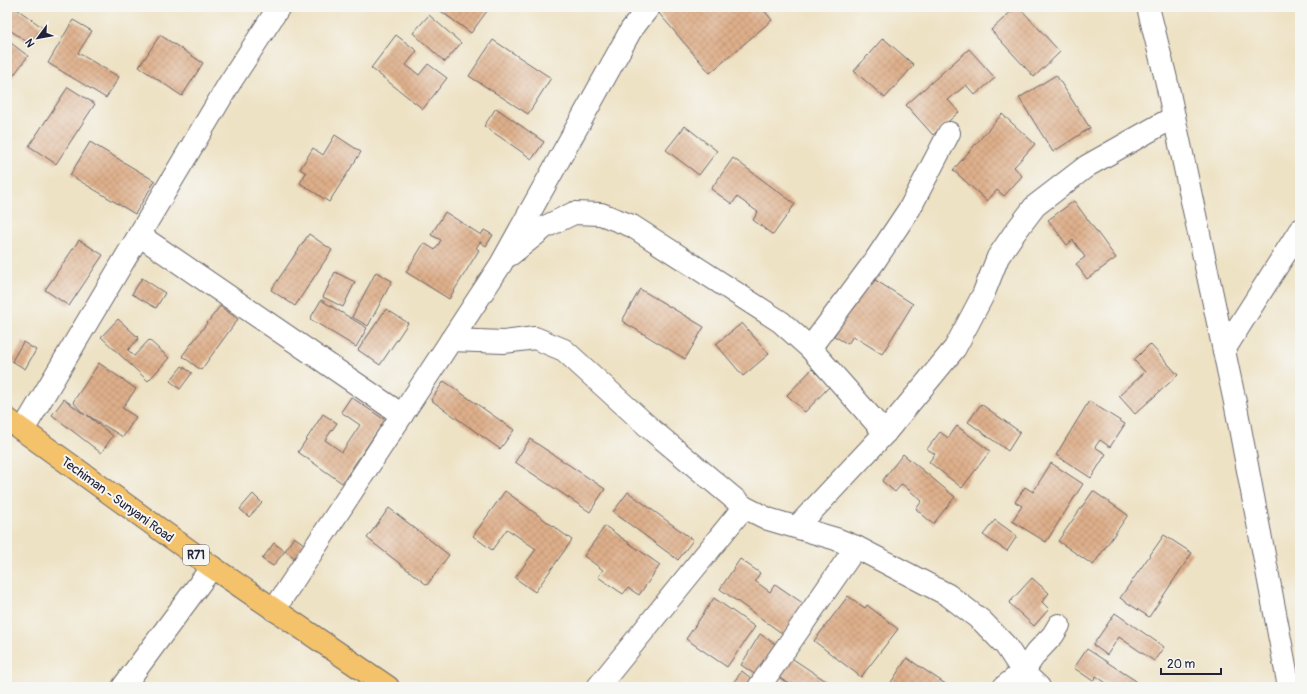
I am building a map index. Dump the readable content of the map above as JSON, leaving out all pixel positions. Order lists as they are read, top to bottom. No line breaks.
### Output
{"streets":{"main road":["Techiman - Sunyani Road","R71"]},"scale_bar":"20 m","north":"bottom left"}
